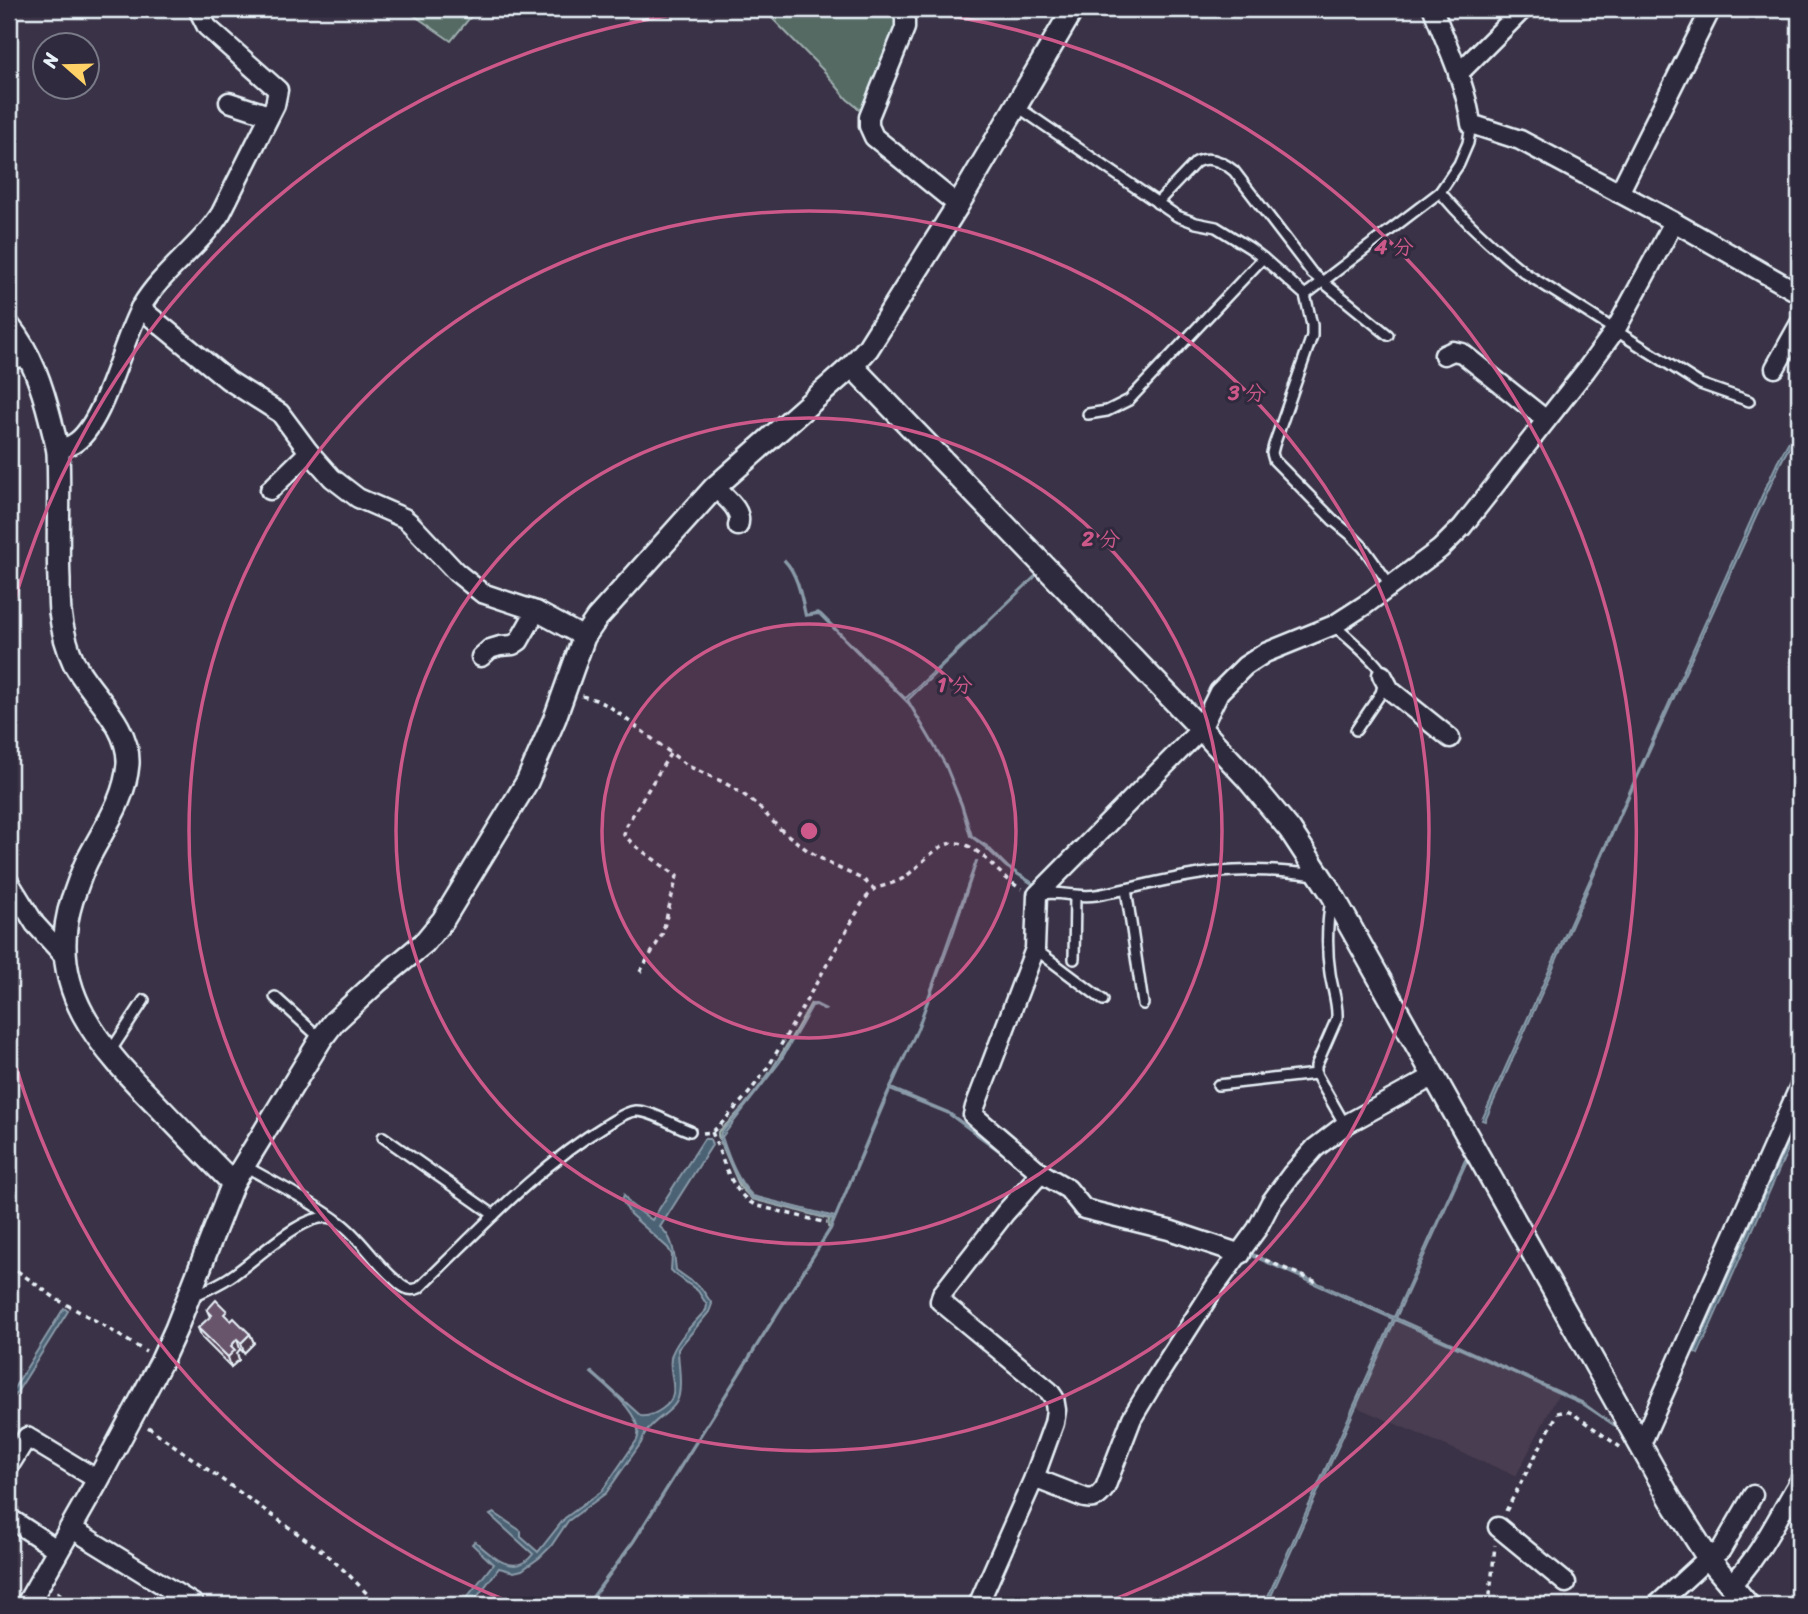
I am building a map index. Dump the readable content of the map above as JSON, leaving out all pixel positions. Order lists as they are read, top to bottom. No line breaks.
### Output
{"north":"left","rings":["4 分","3 分","2 分","1 分"]}
